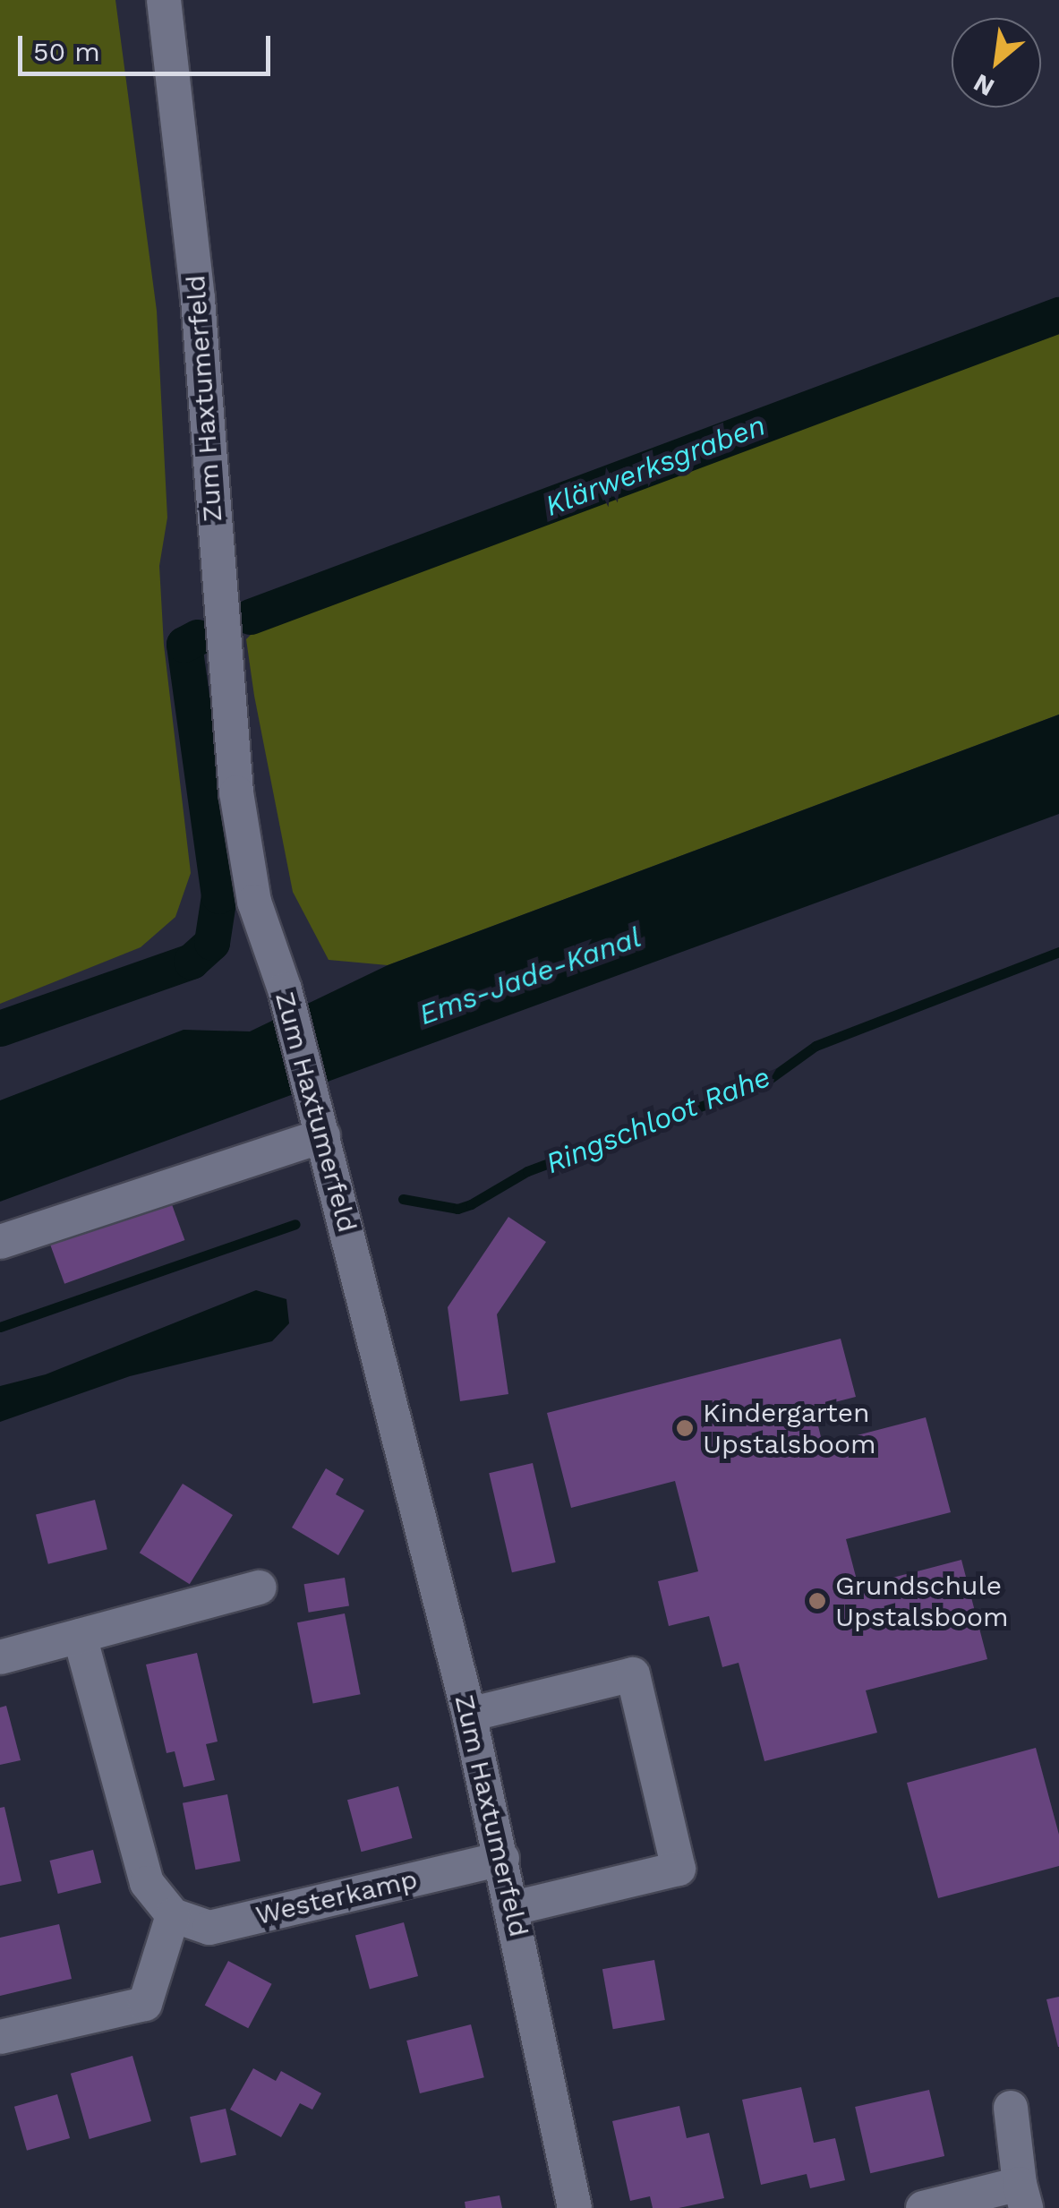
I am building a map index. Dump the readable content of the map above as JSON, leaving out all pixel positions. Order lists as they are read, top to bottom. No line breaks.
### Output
{"streets":{"street":["Zum Haxtumerfeld","Westerkamp"]},"crossings":[["Zum Haxtumerfeld","Westerkamp"]],"water":["Klärwerksgraben","Ems-Jade-Kanal","Ringschloot Rahe"],"places":["Kindergarten Upstalsboom","Grundschule Upstalsboom"],"scale_bar":"50 m","north":"bottom left"}
